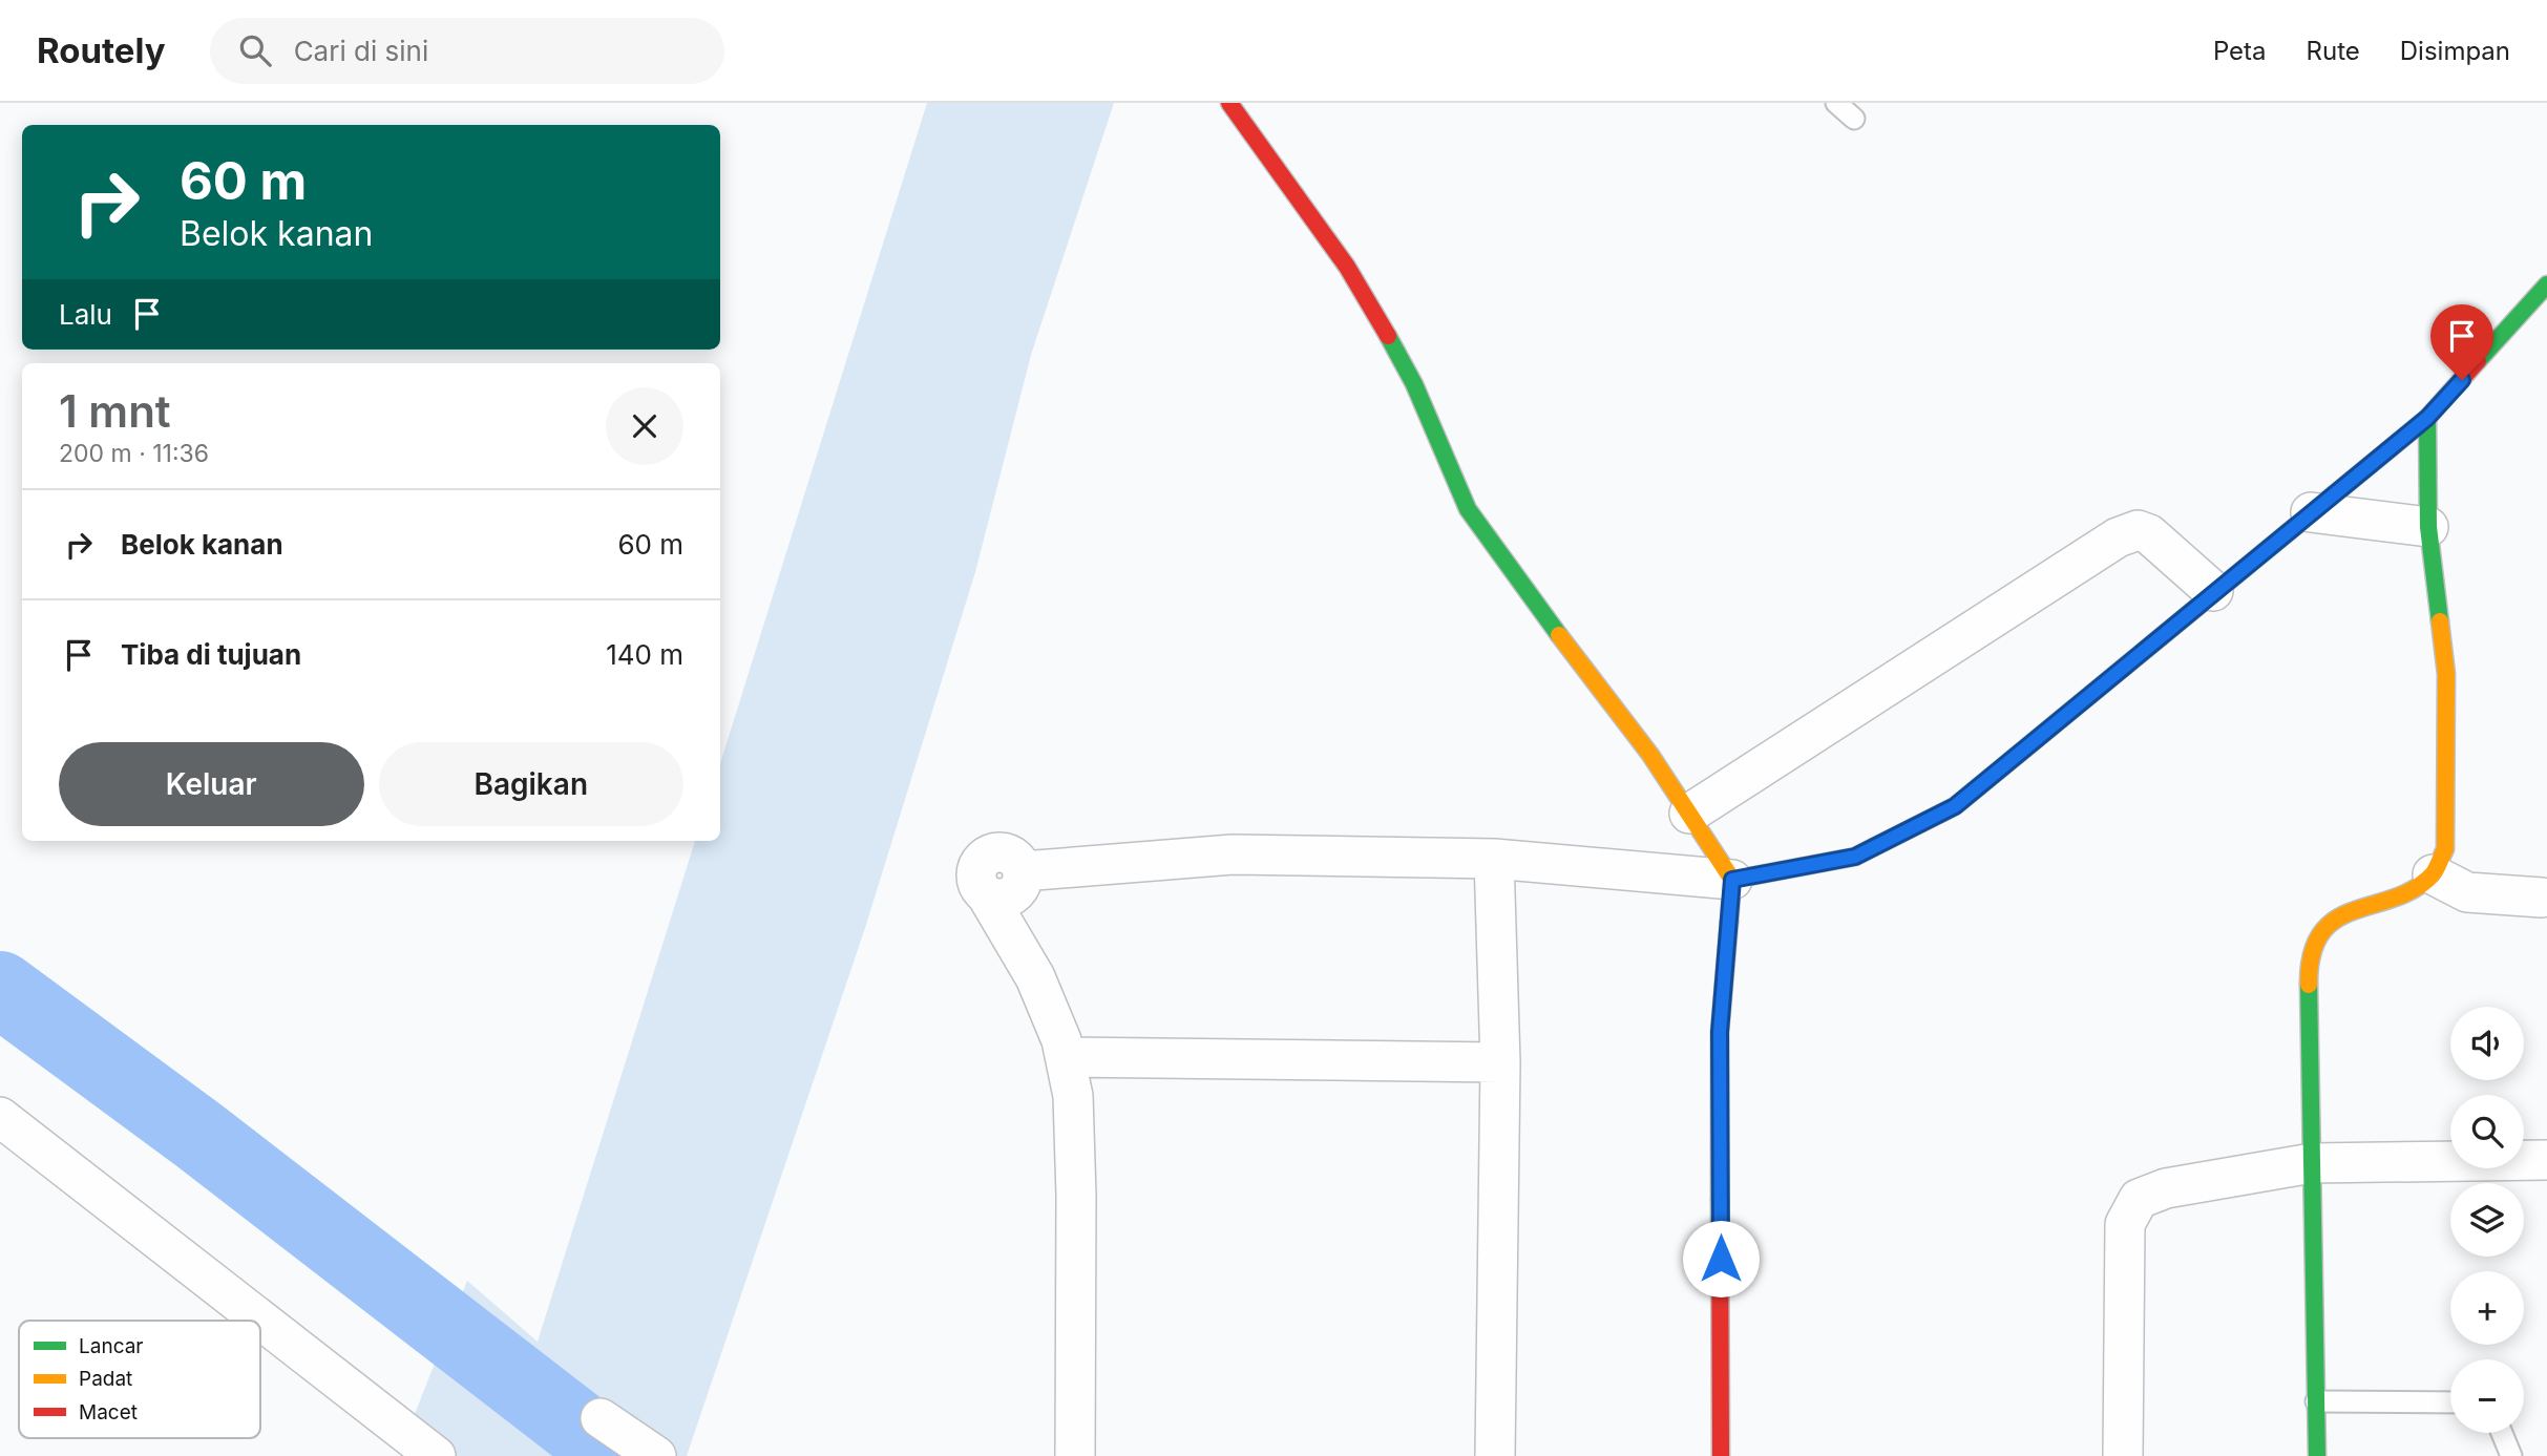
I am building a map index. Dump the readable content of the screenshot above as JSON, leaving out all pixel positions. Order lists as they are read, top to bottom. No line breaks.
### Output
{"legend":["Lancar","Padat","Macet"],"page":{"header":"Routely","search":"Cari di sini","nav":["Peta","Rute","Disimpan"],"turn":["60 m","Belok kanan"],"then":"Lalu","heading":["1 mnt","200 m · 11:36"],"list":[{"name":"Belok kanan","value":"60 m"},{"name":"Tiba di tujuan","value":"140 m"}],"buttons":["Keluar","Bagikan"],"map_buttons":["+","−"]}}
